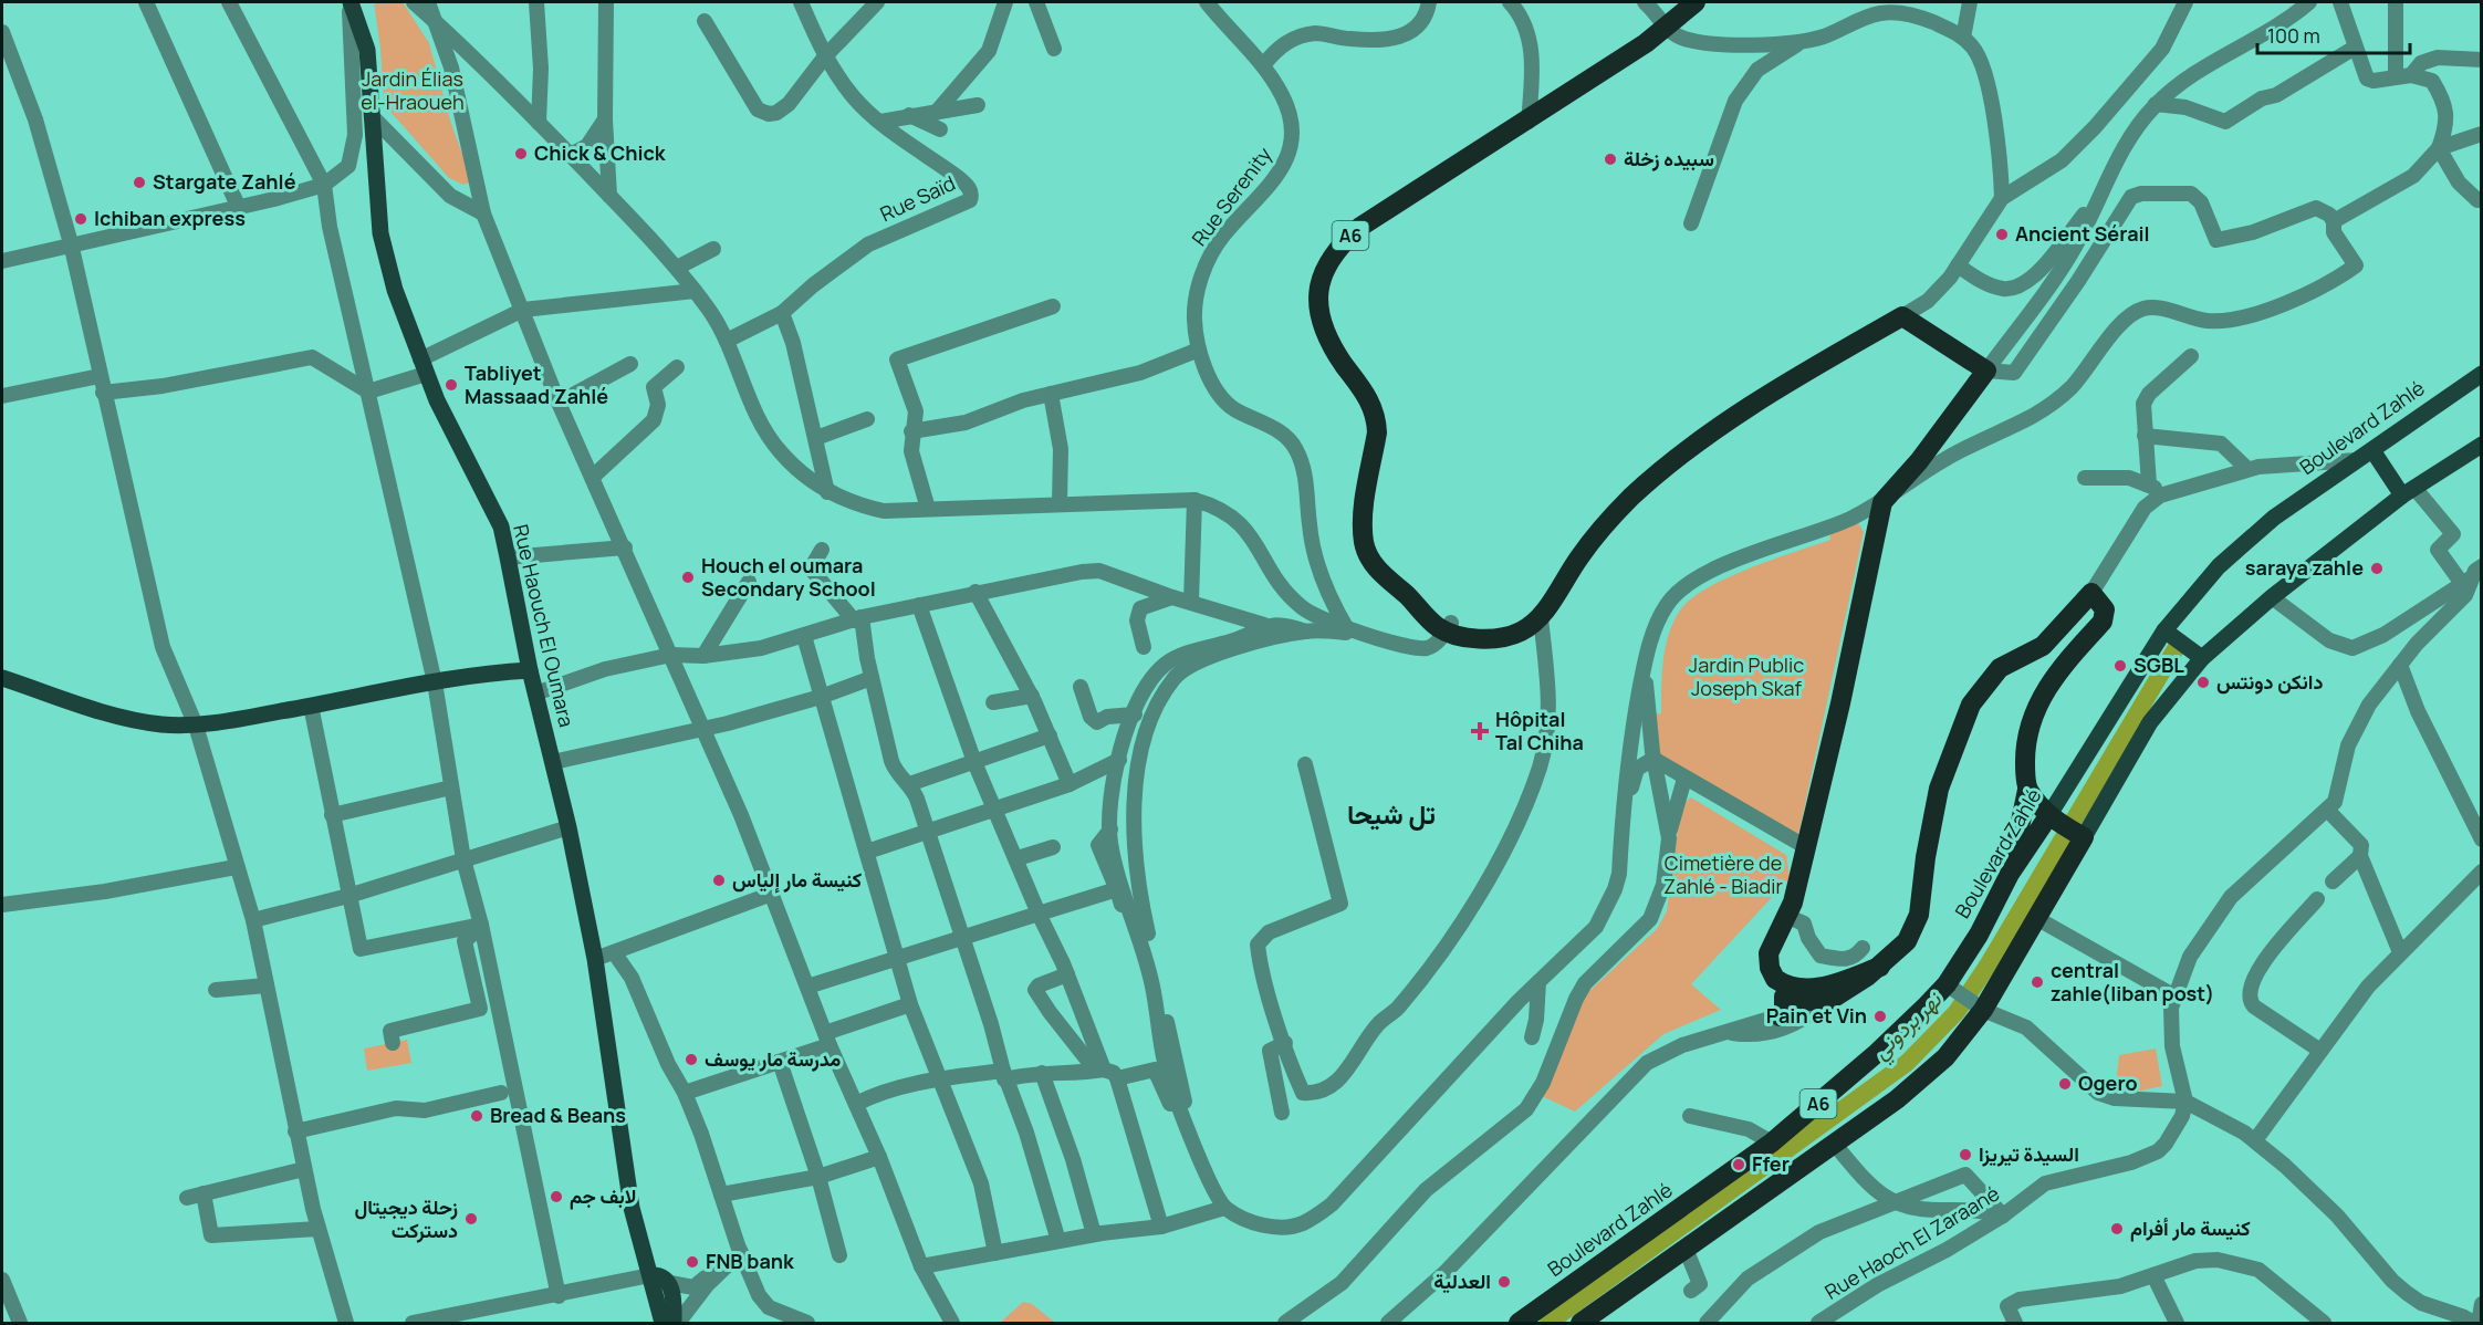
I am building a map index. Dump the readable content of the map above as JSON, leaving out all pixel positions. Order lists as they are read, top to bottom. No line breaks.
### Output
{"streets":{"highway":["A6","Boulevard Zahlé"],"main road":["Rue Haouch El Oumara"],"street":["Rue Serenity","Rue Saïd","Rue Haoch El Zaraané"]},"crossings":[["A6","Boulevard Zahlé"]],"districts":["تل شيحا"],"water":["نهر بردوني"],"parks":["Jardin Élias el-Hraoueh","Jardin Public Joseph Skaf","Cimetière de Zahlé - Biadir"],"places":{"other":["Chick & Chick","سبيده زخلة","Stargate Zahlé","Ichiban express","Ancient Sérail","Tabliyet Massaad Zahlé","saraya zahle","Houch el oumara Secondary School","SGBL","دانكن دونتس","كنيسة مار إلياس","central zahle(liban post)","Pain et Vin","مدرسة مار يوسف","Ogero","Bread & Beans","السيدة تيريزا","Ffer","لابف جم","زحلة ديجيتال دستركت","كنيسة مار أفرام","FNB bank","العدلية"],"health":["Hôpital Tal Chiha"]},"scale_bar":"100 m"}
